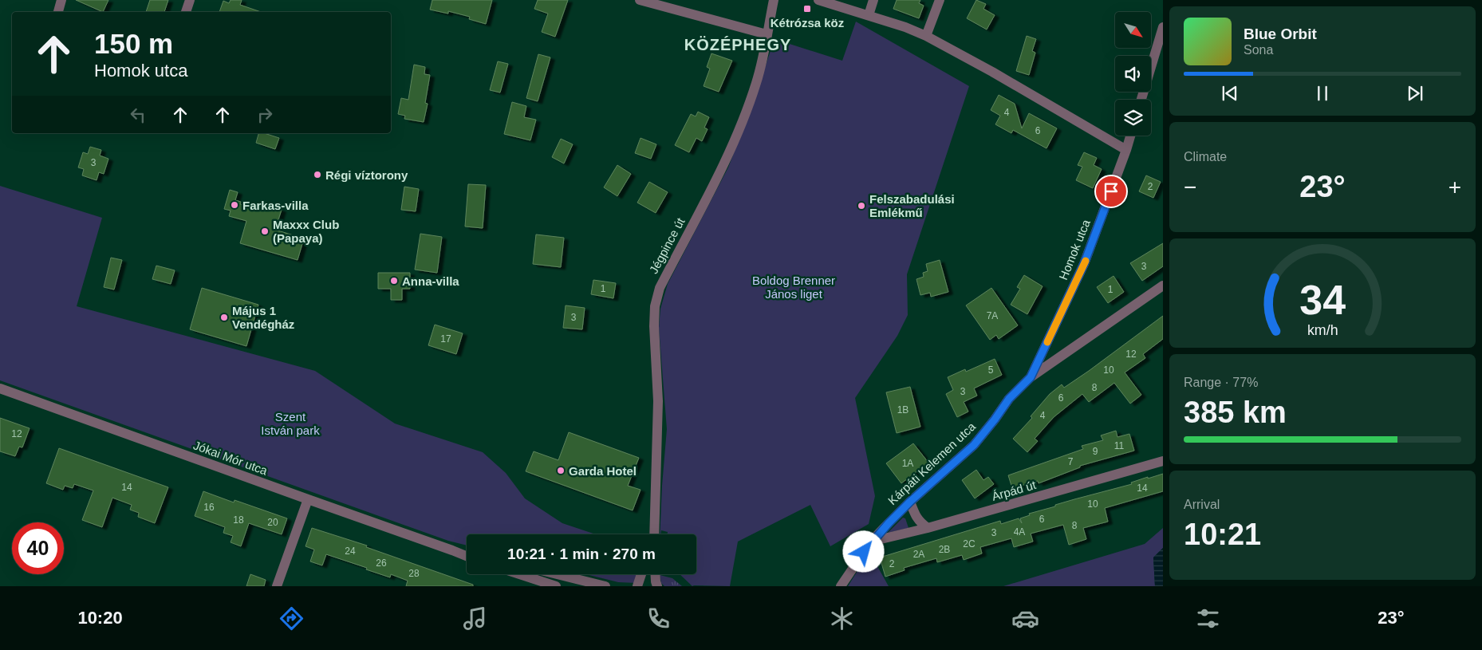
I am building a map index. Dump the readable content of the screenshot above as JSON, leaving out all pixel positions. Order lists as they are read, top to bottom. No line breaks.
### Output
{"streets":{"street":["Jégpince út","Homok utca","Jókai Mór utca","Kárpáti Kelemen utca","Árpád út"]},"crossings":[["Homok utca","Kárpáti Kelemen utca"],["Kárpáti Kelemen utca","Árpád út"]],"districts":["KÖZÉPHEGY"],"parks":["Boldog Brenner János liget","Szent István park"],"places":{"transit":["Kétrózsa köz"],"other":["Régi víztorony","Farkas-villa","Felszabadulási Emlékmű","Maxxx Club (Papaya)","Anna-villa","Május 1 Vendégház","Garda Hotel"]},"house_numbers":["4","6","3","2","3","1","1","7A","3","17","12","5","10","8","3","6","1B","4","12","11","9","7","1A","14","14","10","16","6","18","20","8","4A","3","2C","2B","24","2A","26","2","28"],"north":"bottom right","page":{"turn":["150 m","Homok utca"],"song":["Blue Orbit","Sona"],"tile":["Climate",["Range · 77%","385 km"],["Arrival","10:21"]],"heat":["−","23°","+"],"limit":"40","trip":"10:21 · 1 min · 270 m","tabs":["10:20","23°"],"gauge":["34","km/h"]}}
